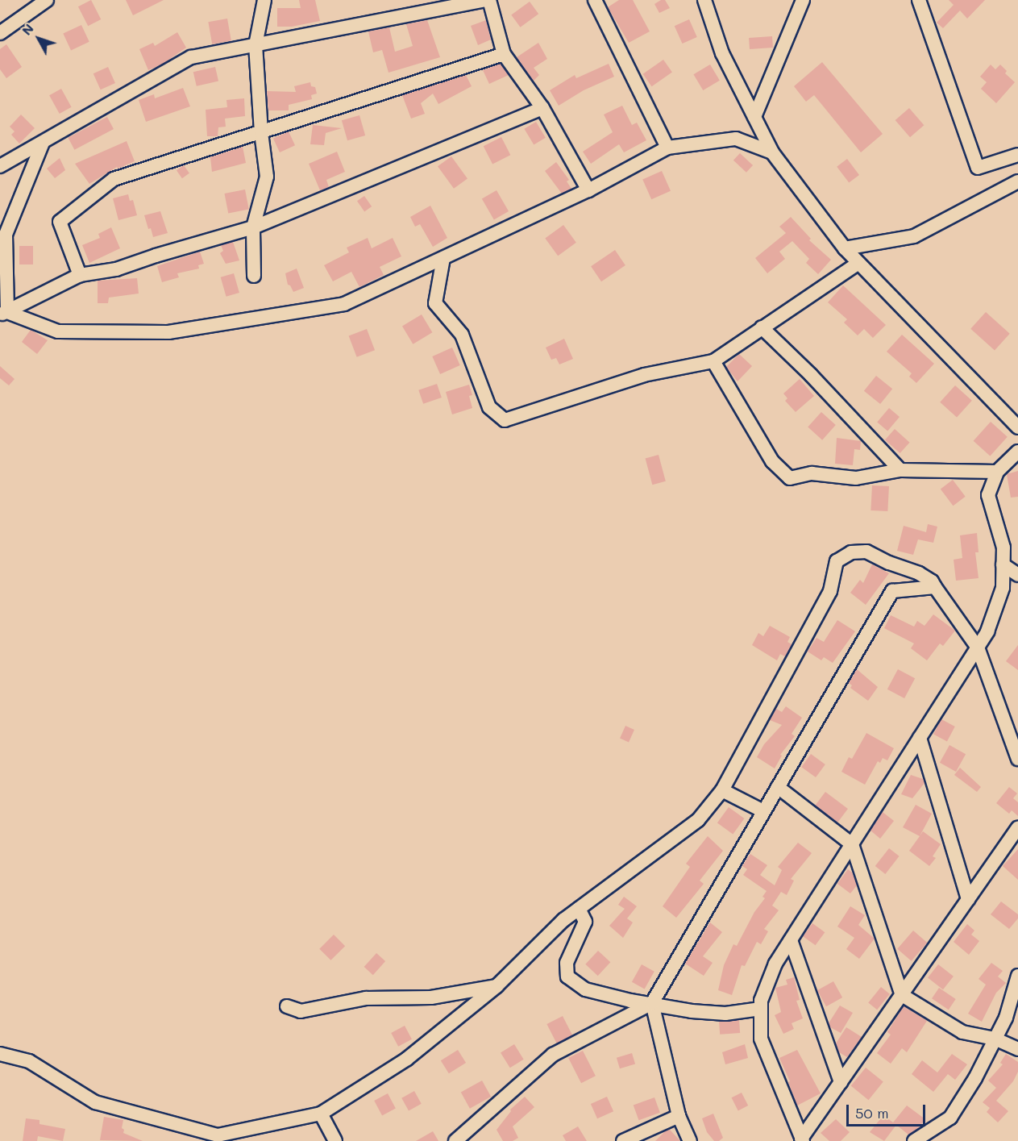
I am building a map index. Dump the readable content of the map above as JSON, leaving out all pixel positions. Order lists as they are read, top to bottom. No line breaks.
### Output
{"scale_bar":"50 m","north":"top left"}
